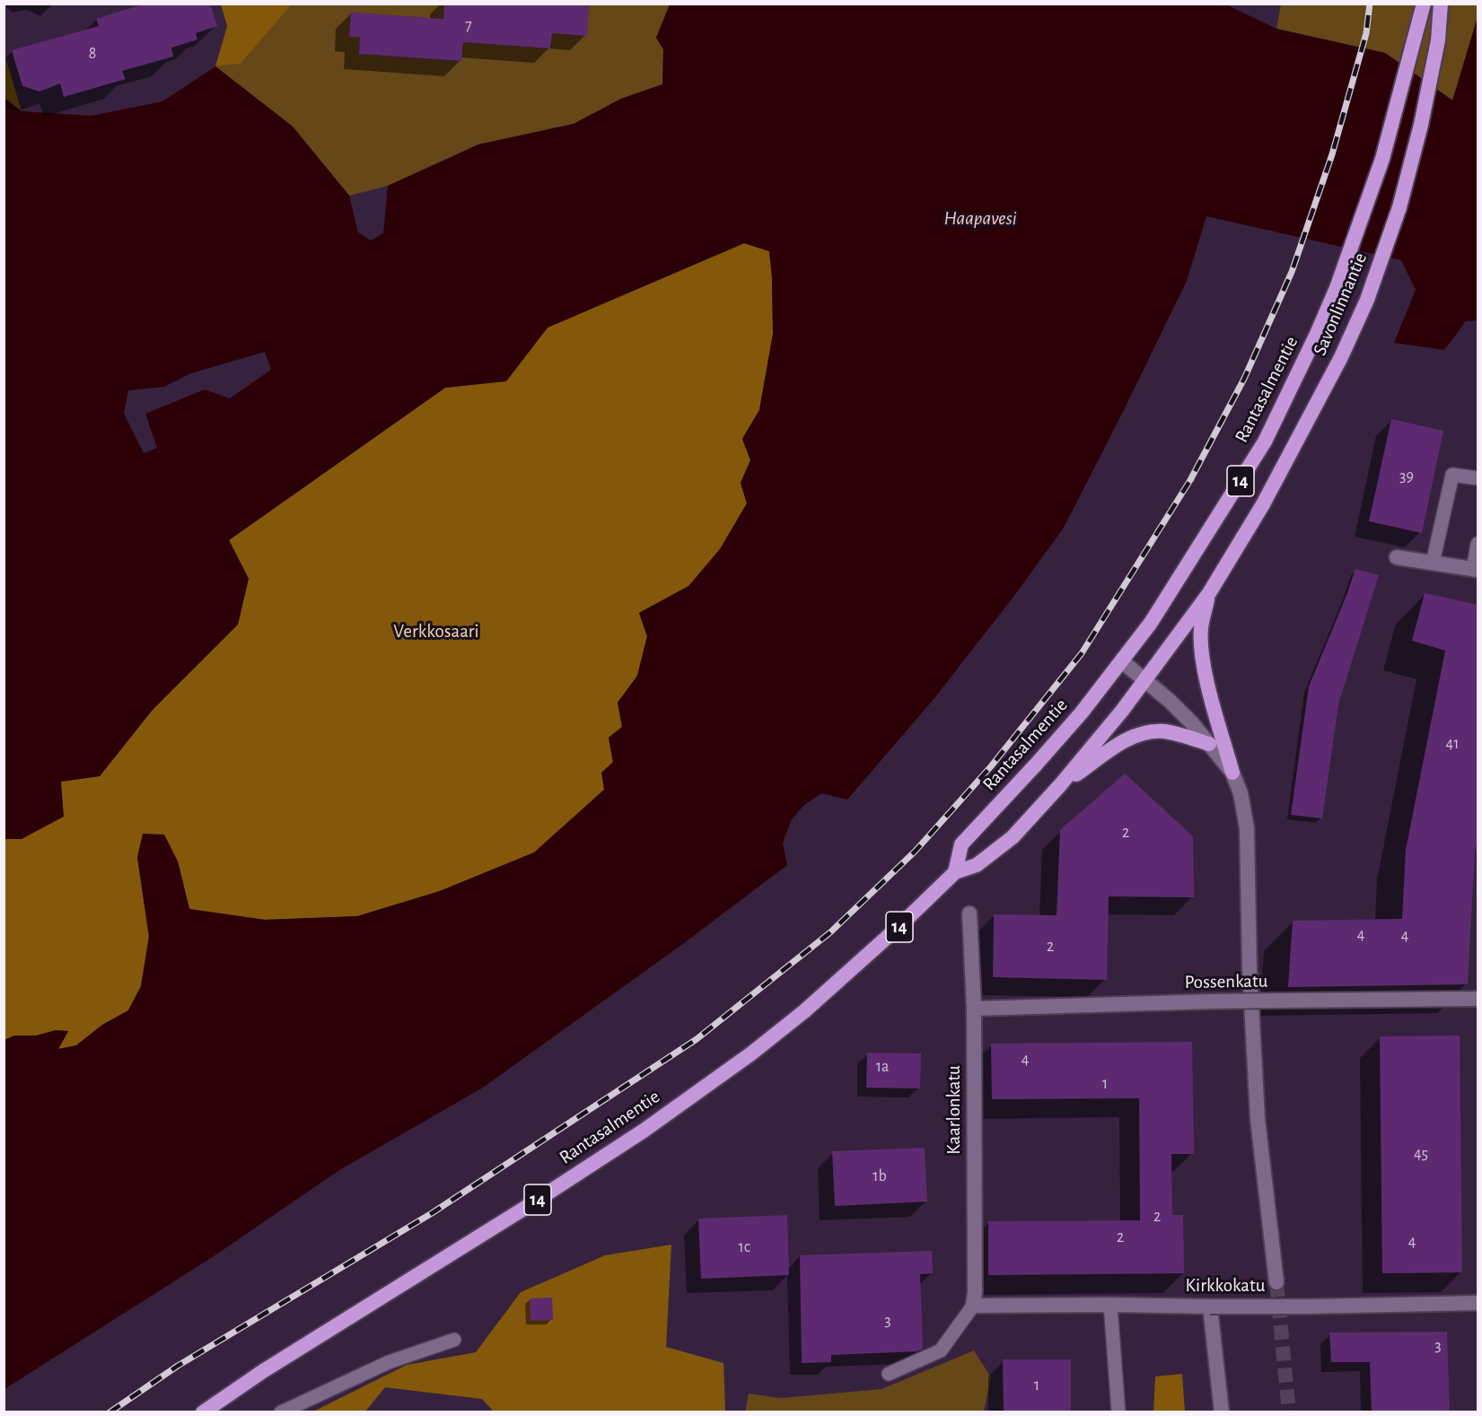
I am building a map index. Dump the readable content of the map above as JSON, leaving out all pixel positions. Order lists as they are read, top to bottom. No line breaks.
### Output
{"streets":{"highway":["Savonlinnantie","Rantasalmentie","14"],"street":["Possenkatu","Kaarlonkatu","Kirkkokatu"]},"crossings":[["Savonlinnantie","Rantasalmentie"],["Possenkatu","Kaarlonkatu"],["Kaarlonkatu","Kirkkokatu"]],"water":["Haapavesi"],"parks":["Verkkosaari"],"house_numbers":["7","8","39","41","2","4","4","2","4","1a","1","45","1b","2","2","4","1c","3","3","1"]}
